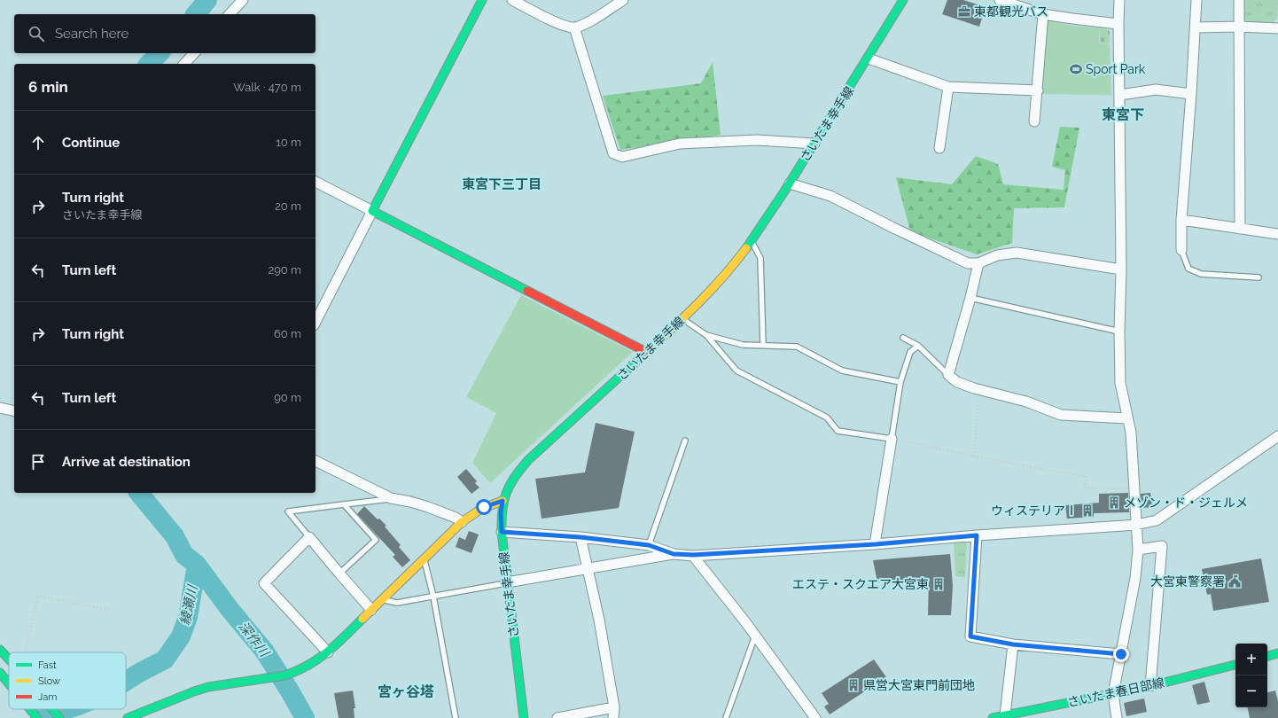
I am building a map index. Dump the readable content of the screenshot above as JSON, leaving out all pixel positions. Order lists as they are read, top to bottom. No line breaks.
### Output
{"streets":{"main road":["さいたま幸手線","さいたま春日部線"]},"districts":["東宮下","東宮下三丁目","宮ヶ谷塔"],"water":["綾瀬川","深作川"],"places":{"office":["東都観光バス"],"sports":["Sport Park"],"building":["メゾン・ド・ジェルメ","ウィステリアⅠ","エステ・スクエア大宮東","県営大宮東門前団地"],"public building":["大宮東警察署"]},"legend":["Fast","Slow","Jam"],"page":{"search":"Search here","heading":["6 min","Walk · 470 m"],"list":[["Continue","10 m"],["Turn right","さいたま幸手線","20 m"],["Turn left","290 m"],["Turn right","60 m"],["Turn left","90 m"],"Arrive at destination"],"map_buttons":["+","−"]}}
